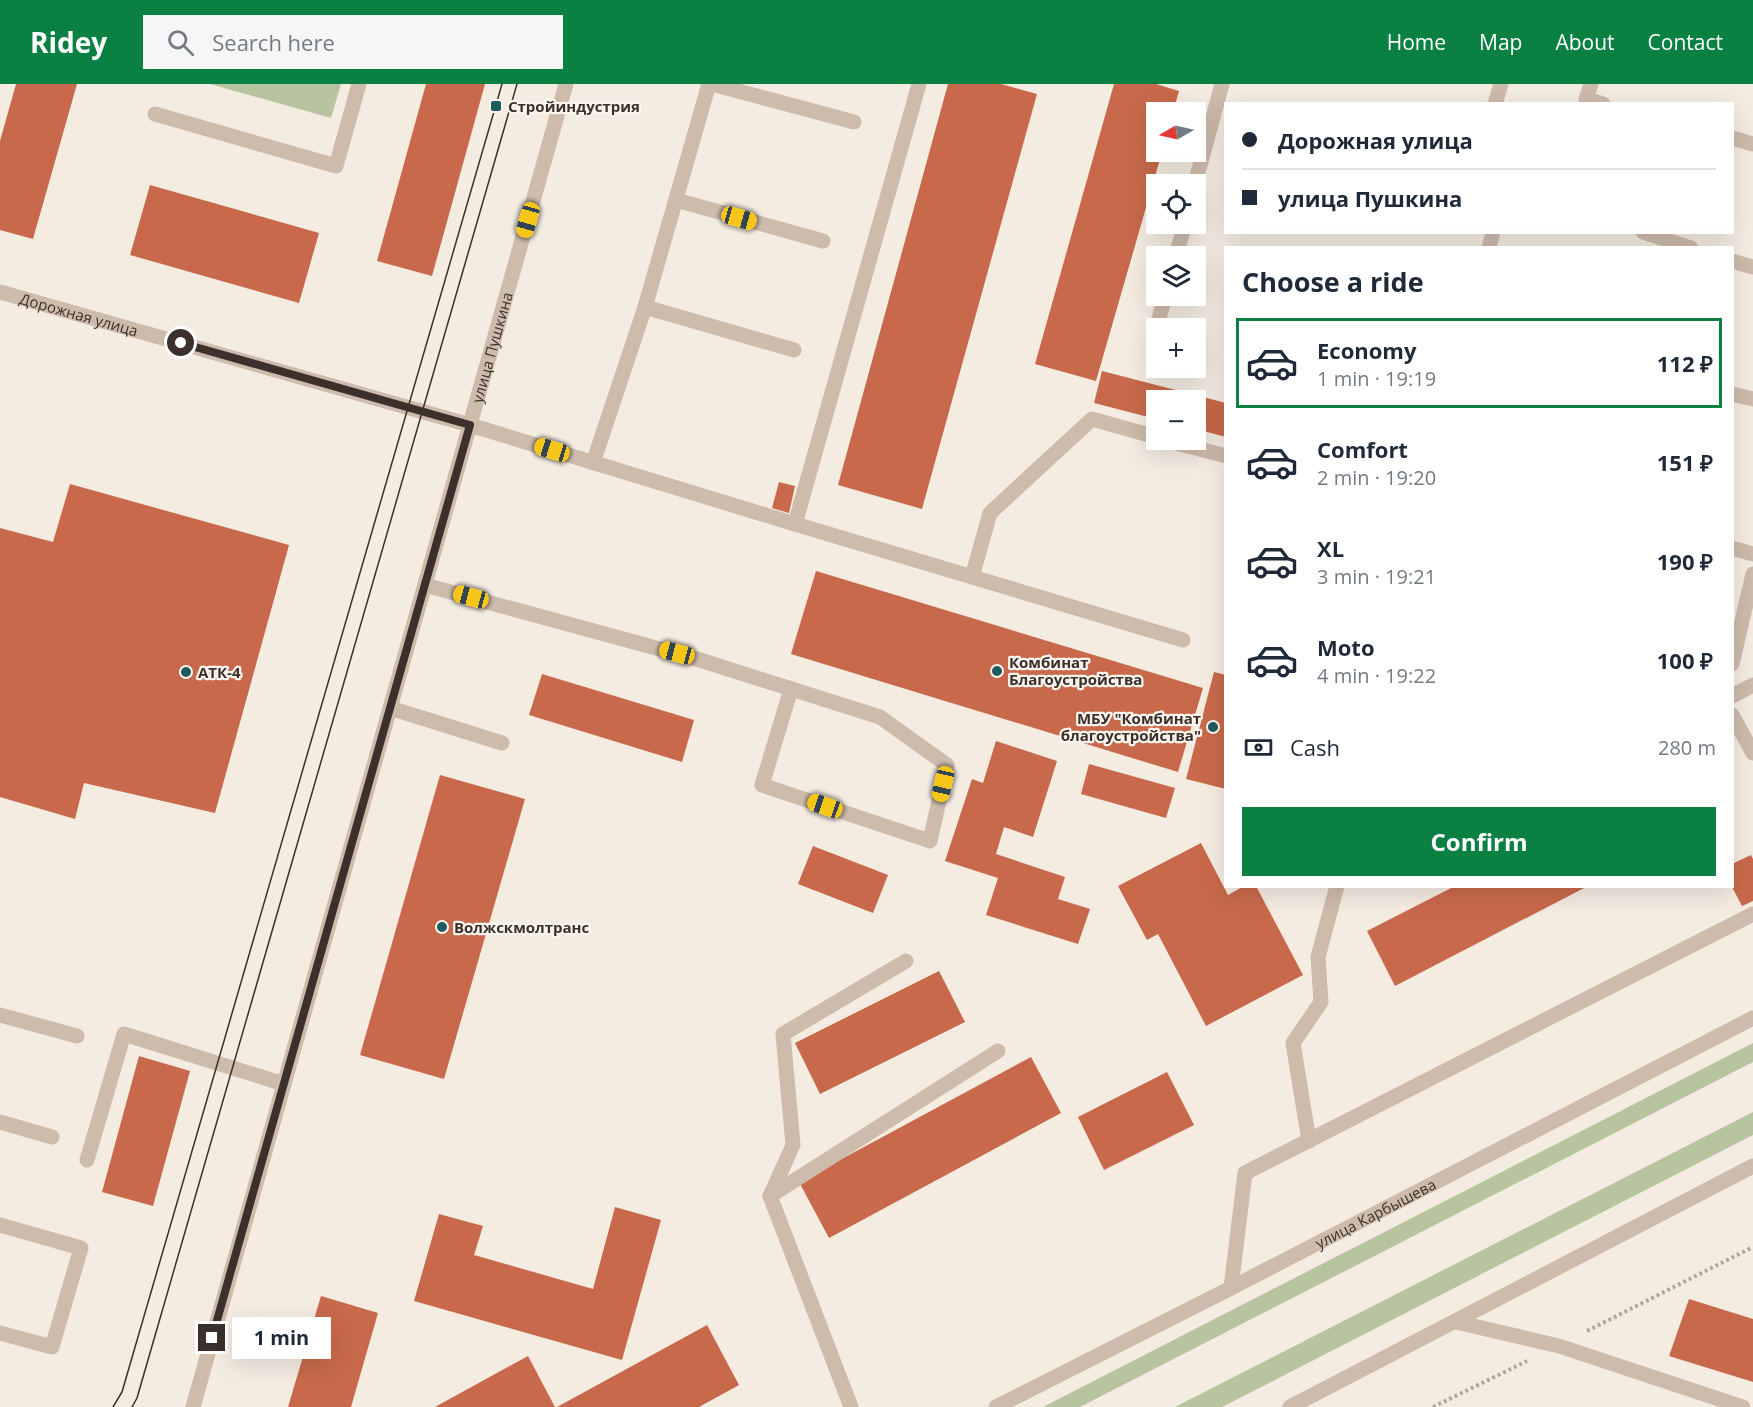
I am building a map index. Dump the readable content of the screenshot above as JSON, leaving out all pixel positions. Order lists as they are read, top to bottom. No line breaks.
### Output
{"streets":{"street":["Дорожная улица","улица Пушкина","улица Карбышева"]},"crossings":[["Дорожная улица","улица Пушкина"]],"places":{"transit":["Стройиндустрия"],"other":["Комбинат Благоустройства","АТК-4","МБУ \"Комбинат благоустройства\"","Волжскмолтранс"]},"north":"left","page":{"header":"Ridey","search":"Search here","nav":["Home","Map","About","Contact"],"map_buttons":["+","−"],"banner":["Дорожная улица","улица Пушкина"],"heading":"Choose a ride","list":[{"name":"Economy","note":"1 min · 19:19","value":"112 ₽"},{"name":"Comfort","note":"2 min · 19:20","value":"151 ₽"},{"name":"XL","note":"3 min · 19:21","value":"190 ₽"},{"name":"Moto","note":"4 min · 19:22","value":"100 ₽"}],"pay":["Cash","280 m"],"buttons":"Confirm","bubble":"1 min"}}
